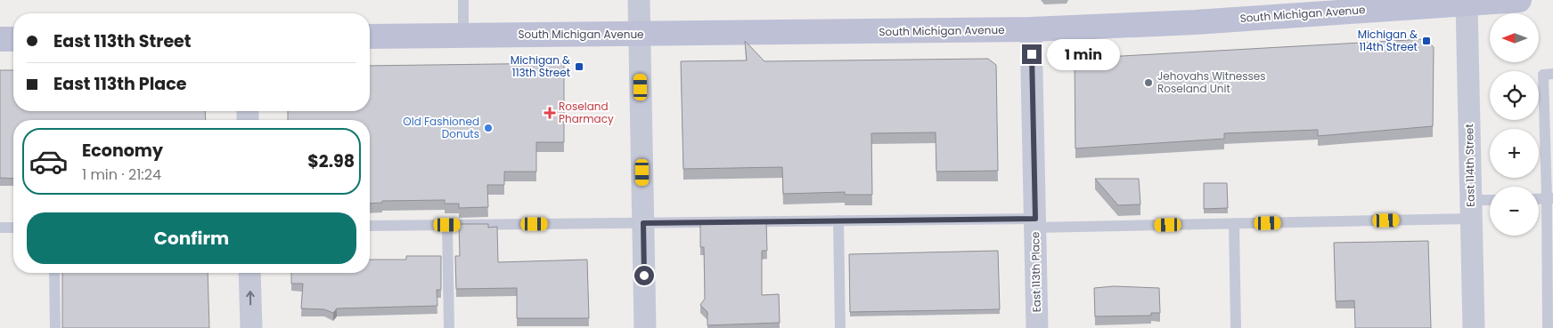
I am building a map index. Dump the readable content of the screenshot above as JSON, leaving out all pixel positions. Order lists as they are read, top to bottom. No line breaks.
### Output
{"streets":{"main road":["South Michigan Avenue"],"street":["East 114th Street","East 113th Place"]},"crossings":[["South Michigan Avenue","East 114th Street"],["South Michigan Avenue","East 113th Place"]],"places":{"transit":["Michigan & 114th Street","Michigan & 113th Street"],"other":["Jehovahs Witnesses Roseland Unit","Old Fashioned Donuts"],"health":["Roseland Pharmacy"]},"north":"left","page":{"map_buttons":["+","−"],"banner":["East 113th Street","East 113th Place"],"bubble":"1 min","list":[{"name":"Economy","note":"1 min · 21:24","value":"$2.98"}],"buttons":"Confirm"}}
